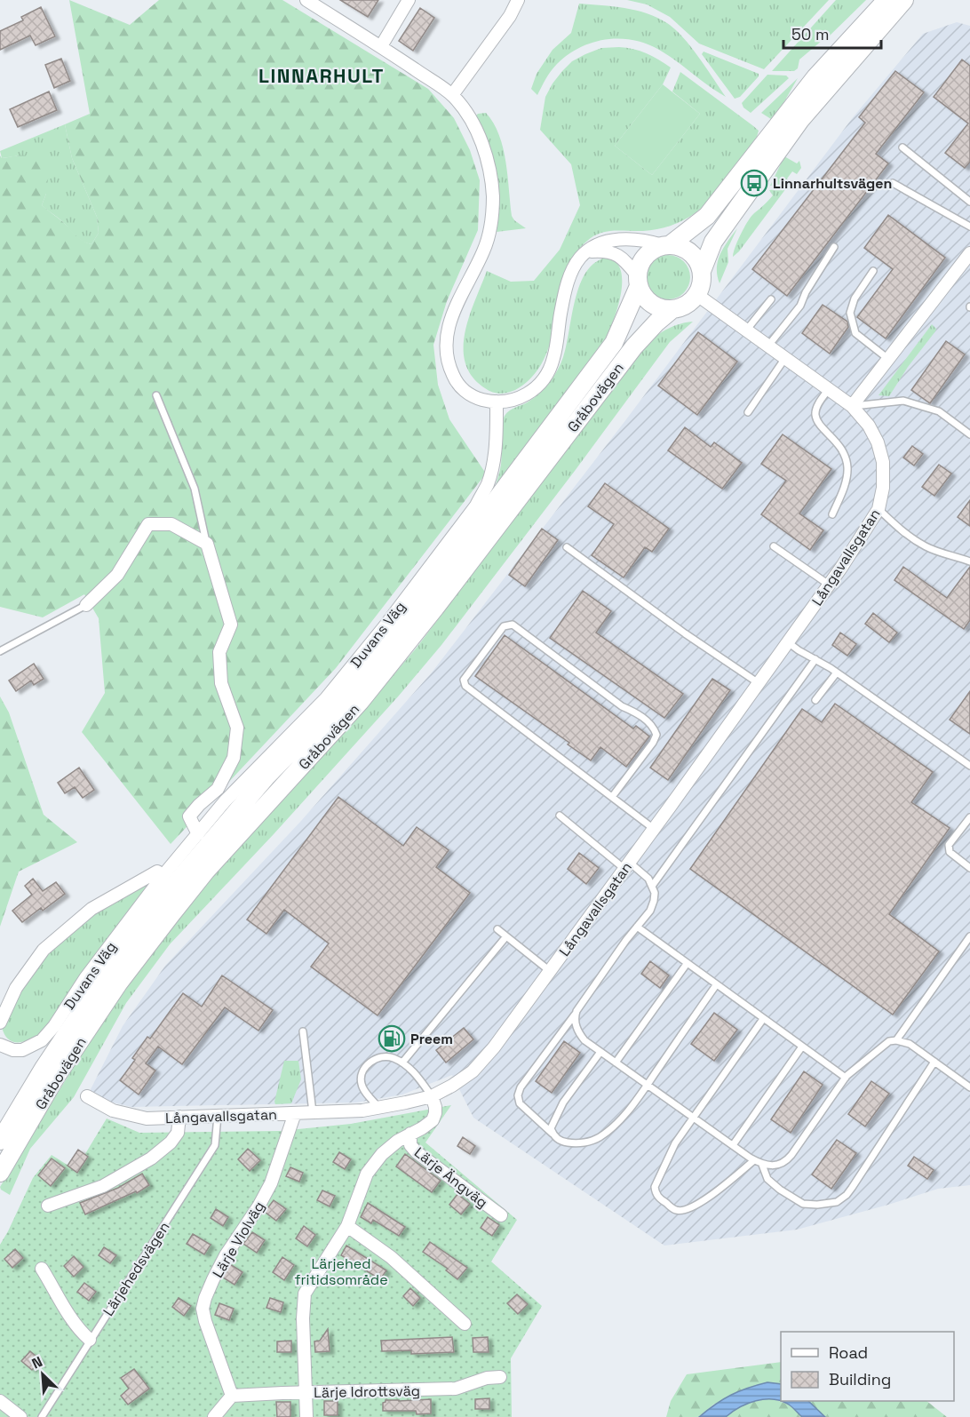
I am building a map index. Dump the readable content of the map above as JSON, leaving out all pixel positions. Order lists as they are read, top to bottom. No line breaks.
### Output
{"streets":{"main road":["Gråbovägen"],"street":["Långavallsgatan","Duvans Väg","Lärje Ängväg","Lärje Violväg","Lärje Idrottsväg"],"lane":["Lärjehedsvägen"]},"crossings":[["Gråbovägen","Långavallsgatan"],["Långavallsgatan","Lärje Violväg"],["Långavallsgatan","Lärjehedsvägen"],["Lärje Violväg","Lärje Idrottsväg"]],"districts":["LINNARHULT"],"parks":["Lärjehed fritidsområde"],"places":{"bus stop":["Linnarhultsvägen"],"fuel station":["Preem"]},"legend":["Road","Building"],"scale_bar":"50 m","north":"top left"}
